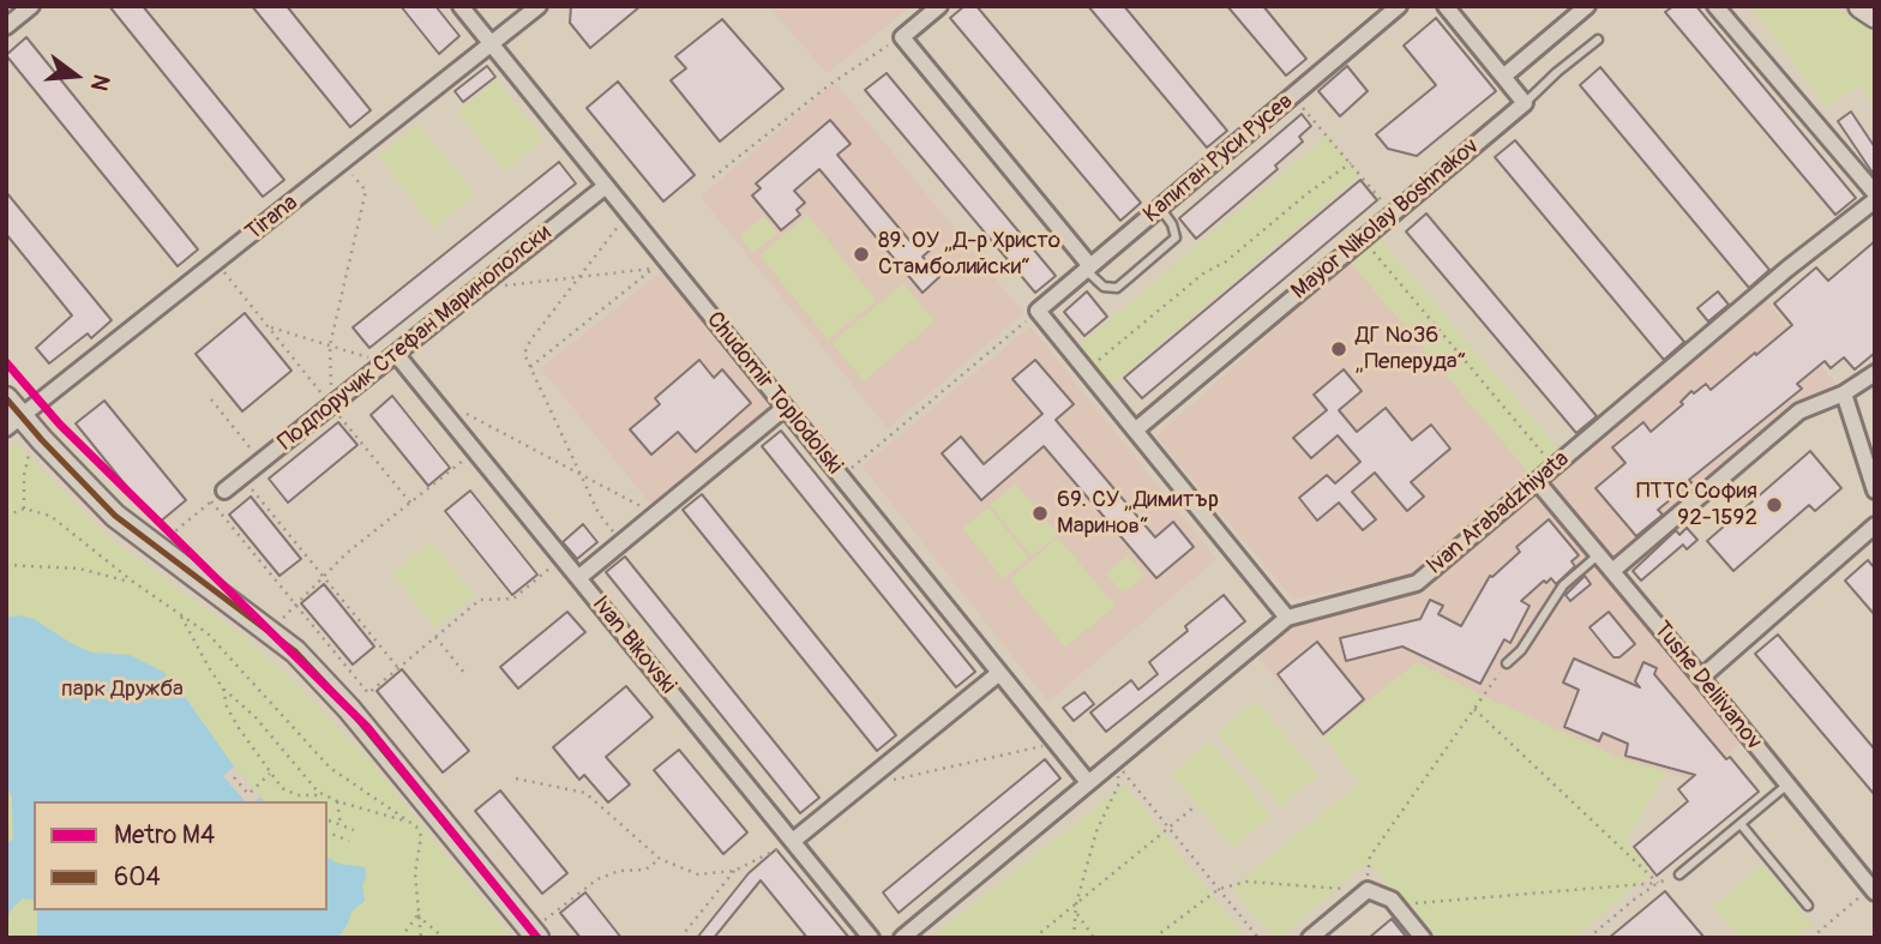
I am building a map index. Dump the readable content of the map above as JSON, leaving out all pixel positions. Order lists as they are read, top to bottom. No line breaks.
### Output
{"streets":{"street":["Капитан Руси Русев","Tirana","Мayor Nikolay Boshnakov","Подпоручик Стефан Маринополски","Chudomir Toplodolski","Ivan Arabadzhiyata","Ivan Bikovski","Tushe Deliivanov"]},"crossings":[["Tirana","Chudomir Toplodolski"],["Подпоручик Стефан Маринополски","Chudomir Toplodolski"],["Подпоручик Стефан Маринополски","Ivan Bikovski"],["Chudomir Toplodolski","Ivan Arabadzhiyata"],["Ivan Arabadzhiyata","Tushe Deliivanov"]],"parks":["парк Дружба"],"places":["89. ОУ „Д-р Христо Стамболийски“","ДГ №36 „Пеперуда“","ПТТС София 92-1592","69. СУ „Димитър Маринов“"],"lines":["metro line M4","transit line 604"],"legend":["Metro M4","604"],"north":"right"}
